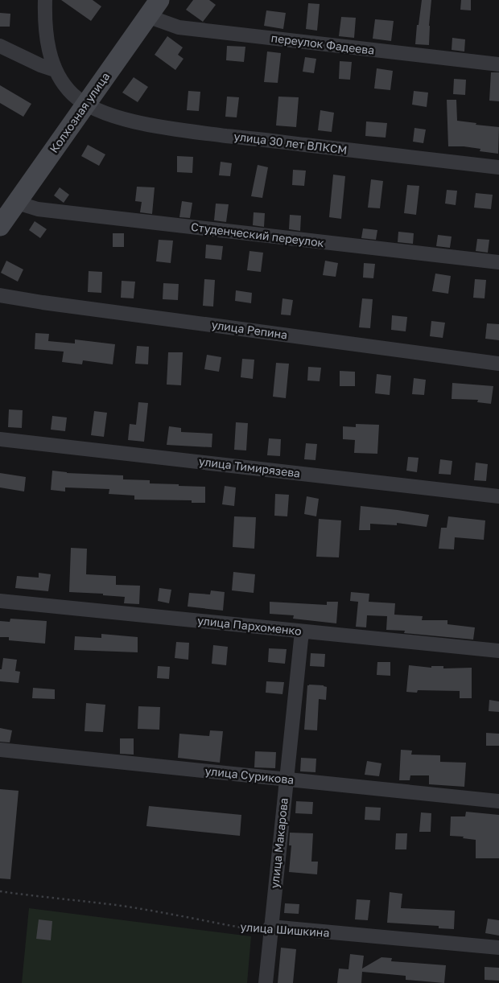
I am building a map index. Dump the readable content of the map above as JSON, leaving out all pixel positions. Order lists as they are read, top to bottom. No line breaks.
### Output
{"streets":{"main road":["Колхозная улица"],"street":["переулок Фадеева","улица 30 лет ВЛКСМ","Студенческий переулок","улица Репина","улица Тимирязева","улица Пархоменко","улица Сурикова","улица Макарова","улица Шишкина"]},"crossings":[["переулок Фадеева","Колхозная улица"],["Колхозная улица","улица 30 лет ВЛКСМ"],["Колхозная улица","Студенческий переулок"],["улица Пархоменко","улица Макарова"],["улица Сурикова","улица Макарова"],["улица Макарова","улица Шишкина"]]}
